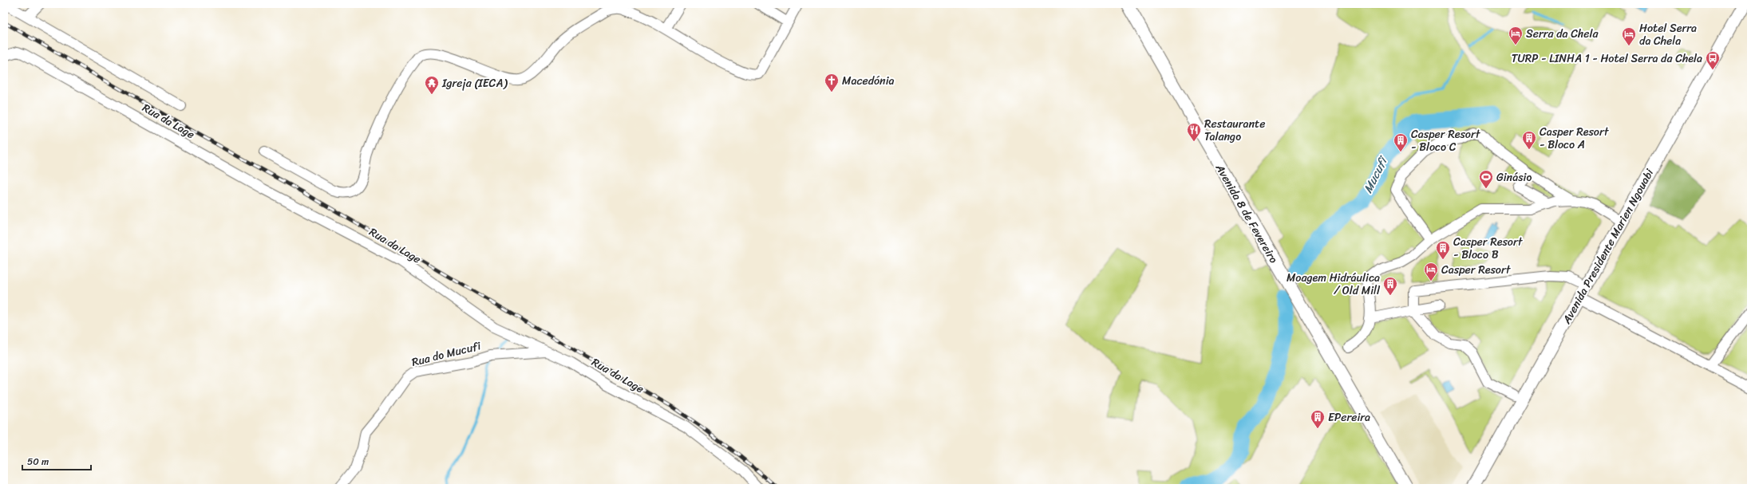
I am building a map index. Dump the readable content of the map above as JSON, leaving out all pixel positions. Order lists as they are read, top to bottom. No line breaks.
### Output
{"streets":{"main road":["Avenida 8 de Fevereiro","Avenida Presidente Marien Ngouabi"],"street":["Rua da Lage","Rua do Mucufi"]},"crossings":[["Rua da Lage","Rua do Mucufi"]],"water":["Mucufi"],"places":{"hotel":["Serra da Chela","Hotel Serra da Chela","Casper Resort"],"bus stop":["TURP - LINHA 1 - Hotel Serra da Chela"],"church":["Macedónia"],"temple":["Igreja (IECA)"],"restaurant":["Restaurante Talango"],"building":["Casper Resort - Bloco A","Casper Resort - Bloco C","Casper Resort - Bloco B","Moagem Hidráulica / Old Mill","EPereira"],"sports":["Ginásio"]},"scale_bar":"50 m"}
